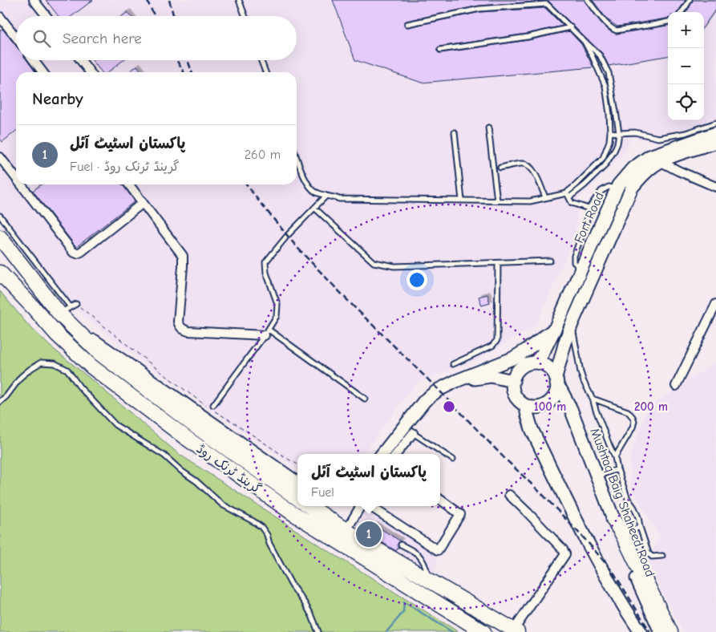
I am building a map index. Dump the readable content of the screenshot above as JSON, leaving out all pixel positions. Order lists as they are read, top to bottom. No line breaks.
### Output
{"streets":{"highway":["گرینڈ ٹرنک روڈ"],"main road":["Fort Road","Mushtaq Baig Shaheed Road"]},"crossings":[["Fort Road","Mushtaq Baig Shaheed Road"]],"page":{"map_buttons":["+","−"],"search":"Search here","heading":"Nearby","list":[{"mark":"1","name":"پاکستان اسٹیٹ آئل","note":"Fuel · گرینڈ ٹرنک روڈ","value":"260 m"}],"popup":["پاکستان اسٹیٹ آئل","Fuel"],"pins":"1"},"rings":["100 m","200 m"]}
